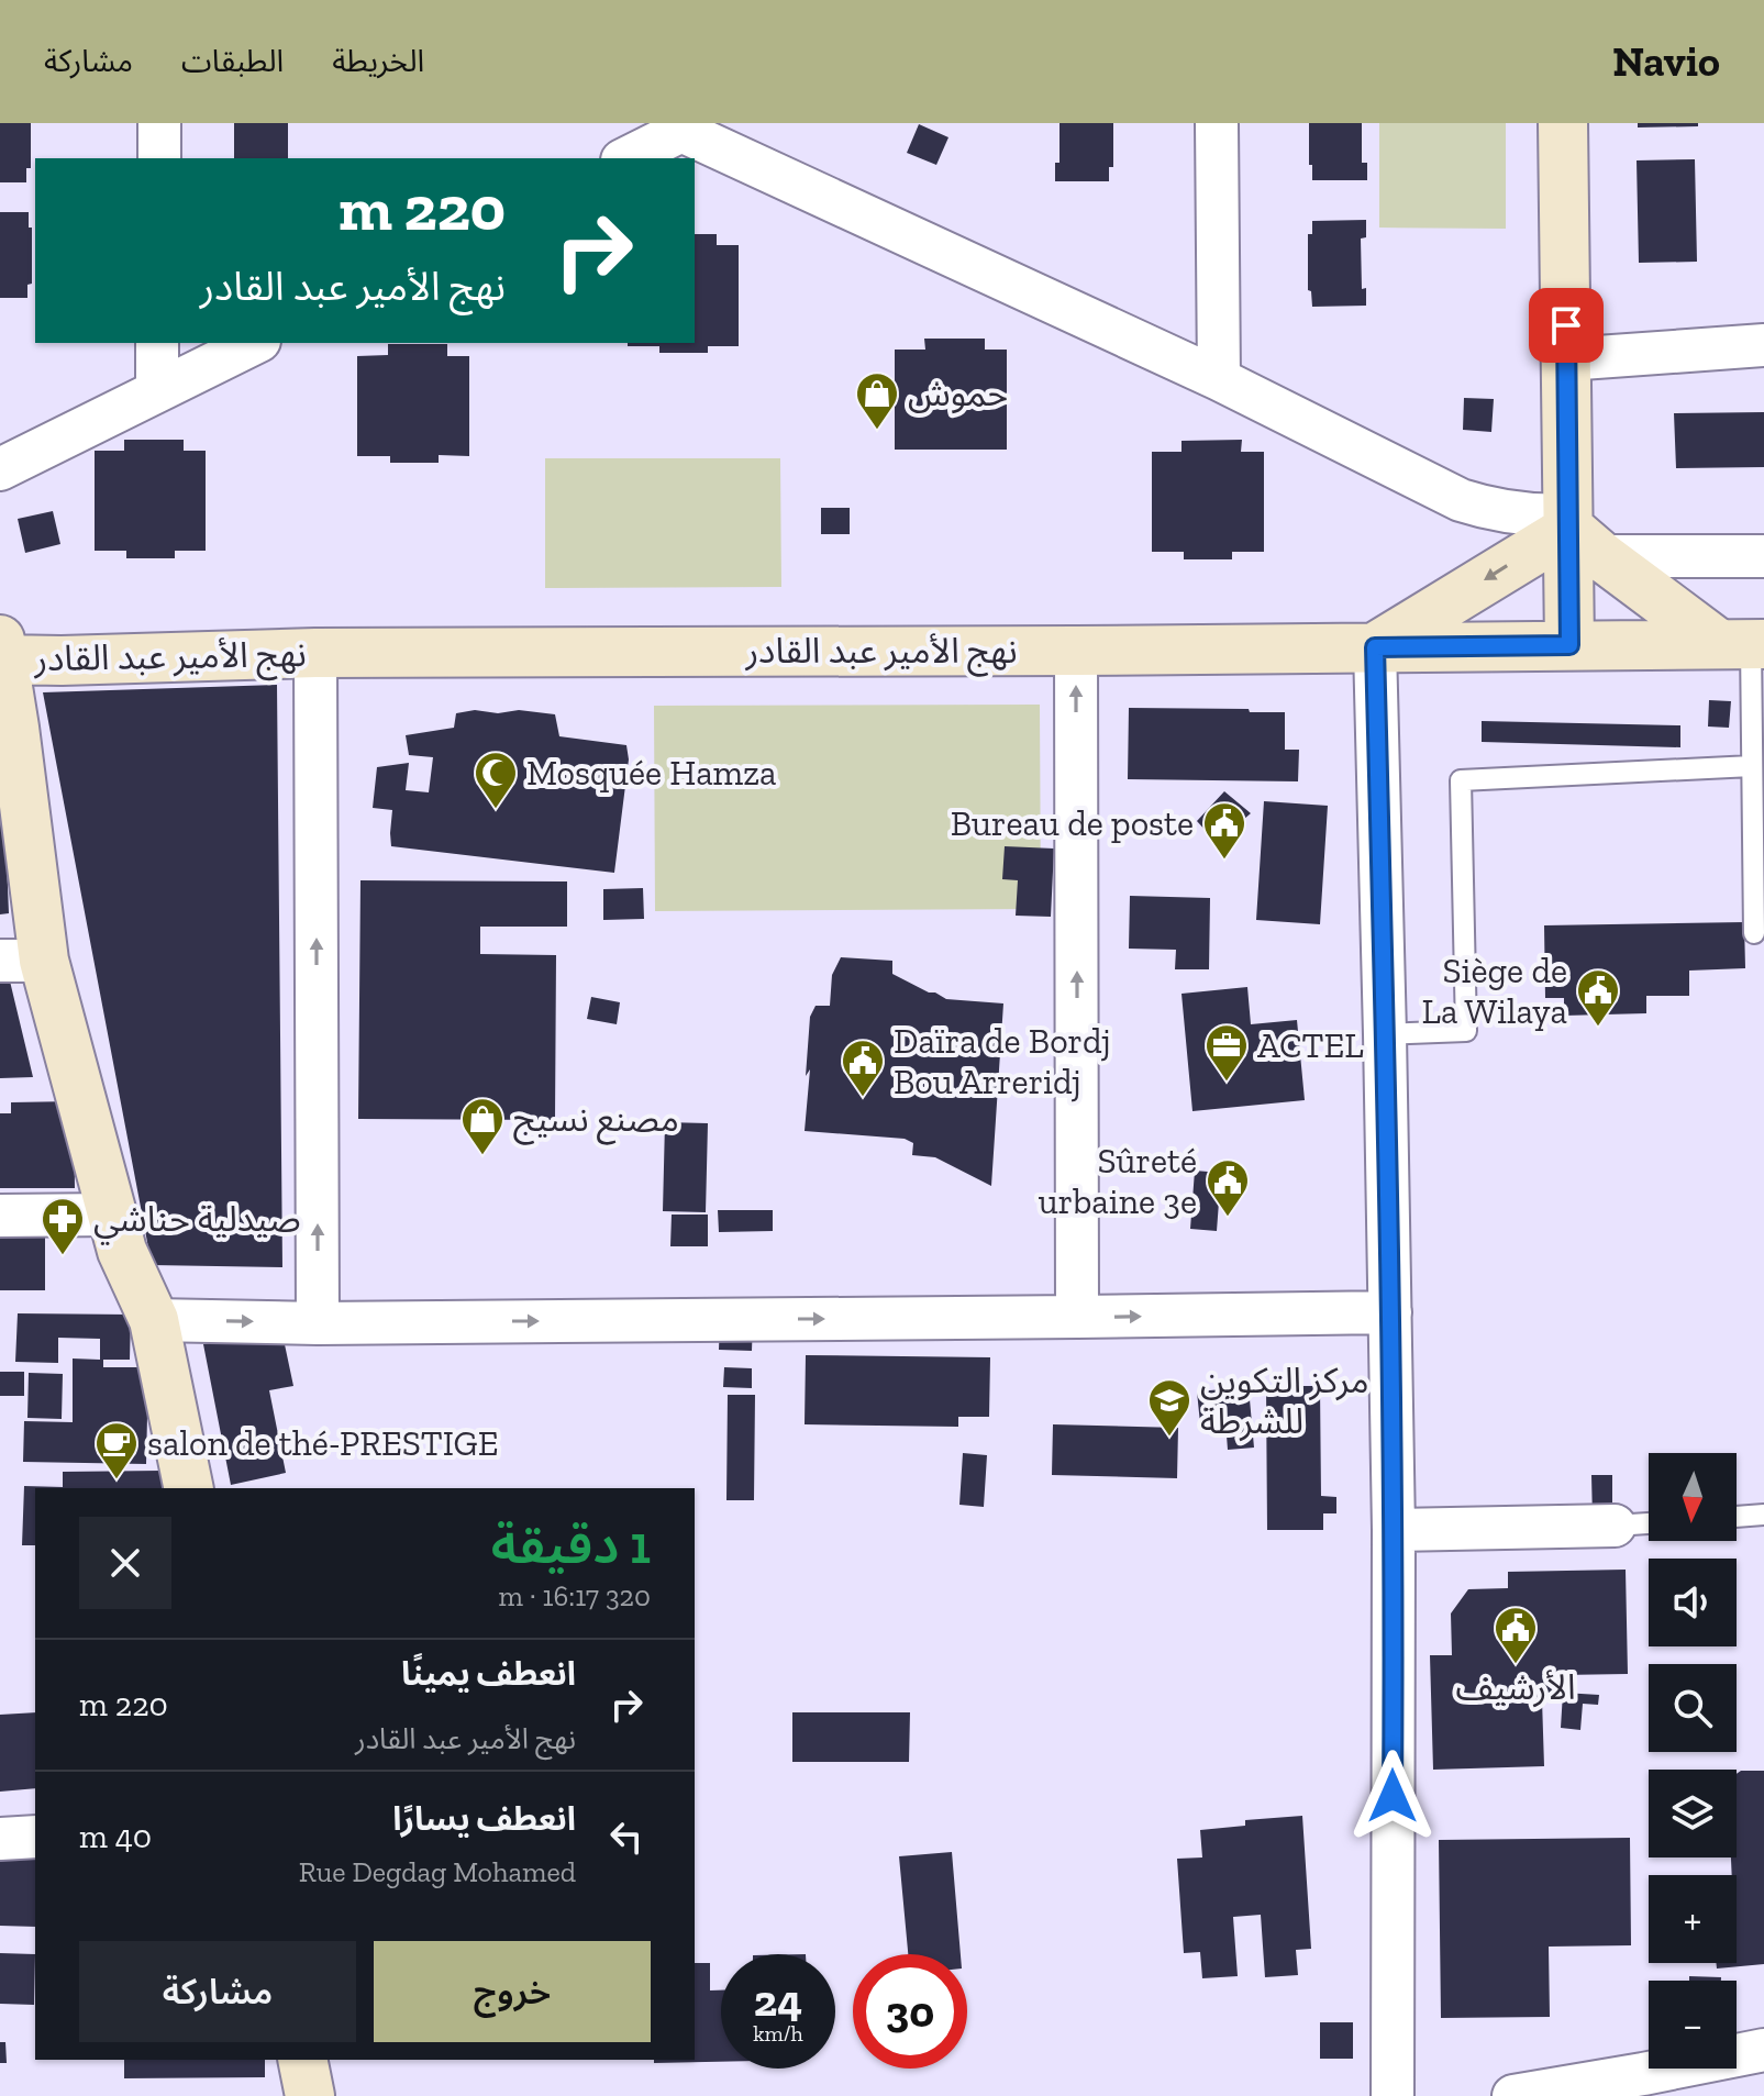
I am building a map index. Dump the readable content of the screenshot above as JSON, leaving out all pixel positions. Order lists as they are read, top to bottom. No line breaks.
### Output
{"streets":{"main road":["نهج الأمير عبد القادر"]},"places":{"shop":["حموش","مصنع نسيج"],"mosque":["Mosquée Hamza"],"public building":["Bureau de poste","Siège de La Wilaya","Daïra de Bordj Bou Arreridj","Sûreté urbaine 3e","الأرشيف"],"office":["ACTEL"],"pharmacy":["صيدلية حناشي"],"school or university":["مركز التكوين للشرطة"],"cafe":["salon de thé-PRESTIGE"]},"north":"bottom","page":{"header":"Navio","nav":["الخريطة","الطبقات","مشاركة"],"turn":["220 m","نهج الأمير عبد القادر"],"map_buttons":["+","−"],"heading":["1 دقيقة","320 m · 16:17"],"list":[{"name":"انعطف يمينًا","note":"نهج الأمير عبد القادر","value":"220 m"},{"name":"انعطف يسارًا","note":"Rue Degdag Mohamed","value":"40 m"}],"buttons":["خروج","مشاركة"],"speed":"24 km/h","limit":"30"}}
